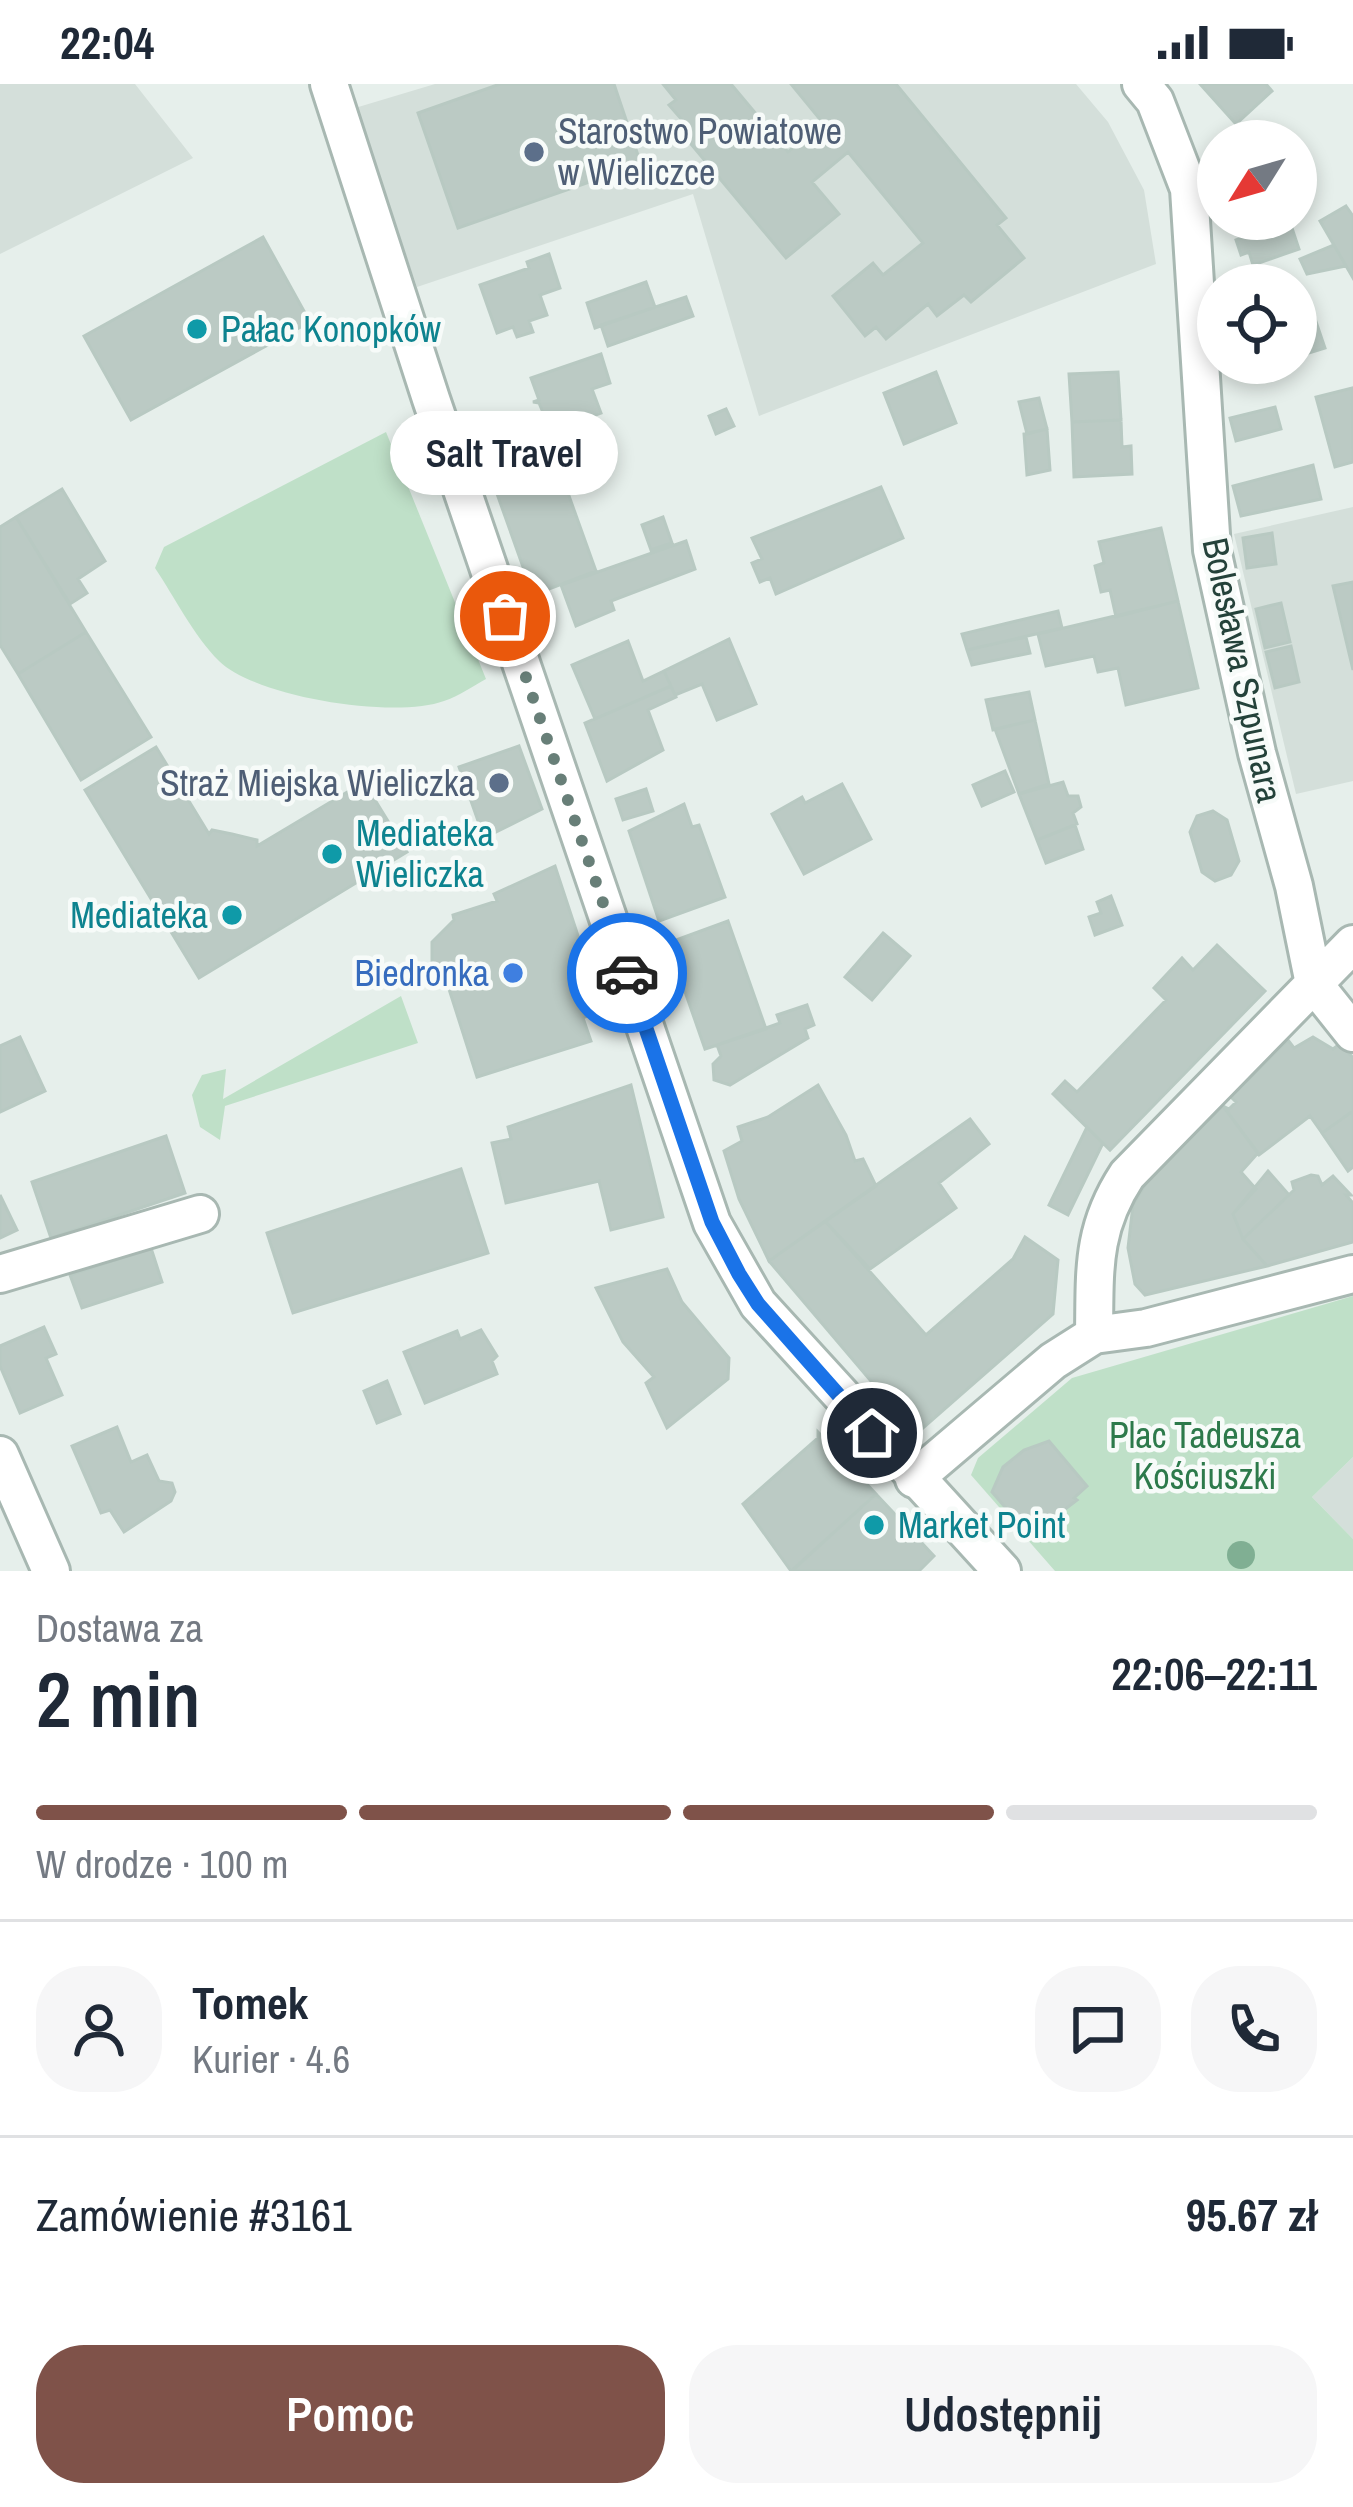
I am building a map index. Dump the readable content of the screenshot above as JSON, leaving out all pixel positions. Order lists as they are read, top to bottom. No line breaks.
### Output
{"streets":{"street":["Bolesława Szpunara"]},"parks":["Plac Tadeusza Kościuszki"],"places":["Starostwo Powiatowe w Wieliczce","Pałac Konopków","Salt Travel","Straż Miejska Wieliczka","Mediateka Wieliczka","Mediateka","Biedronka","Market Point"],"north":"bottom left","page":{"status":"22:04","bubble":"Salt Travel","heading":["2 min","Dostawa za","22:06–22:11"],"panel":["Tomek","Kurier · 4.6","Zamówienie #3161","95.67 zł"],"bar":"W drodze · 100 m","buttons":["Pomoc","Udostępnij"]}}
